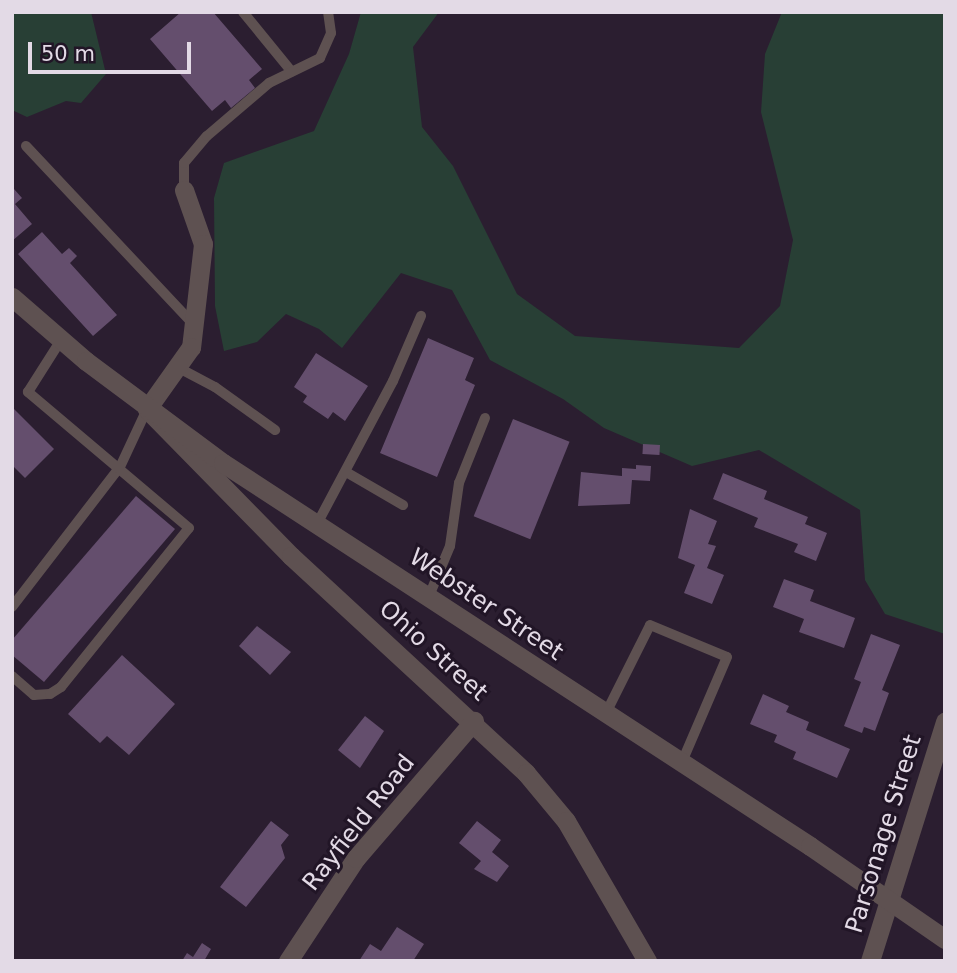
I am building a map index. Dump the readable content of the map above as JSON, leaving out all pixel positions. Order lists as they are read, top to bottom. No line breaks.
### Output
{"streets":{"street":["Webster Street","Ohio Street","Rayfield Road","Parsonage Street"]},"crossings":[["Webster Street","Ohio Street"],["Webster Street","Parsonage Street"],["Ohio Street","Rayfield Road"]],"scale_bar":"50 m"}
